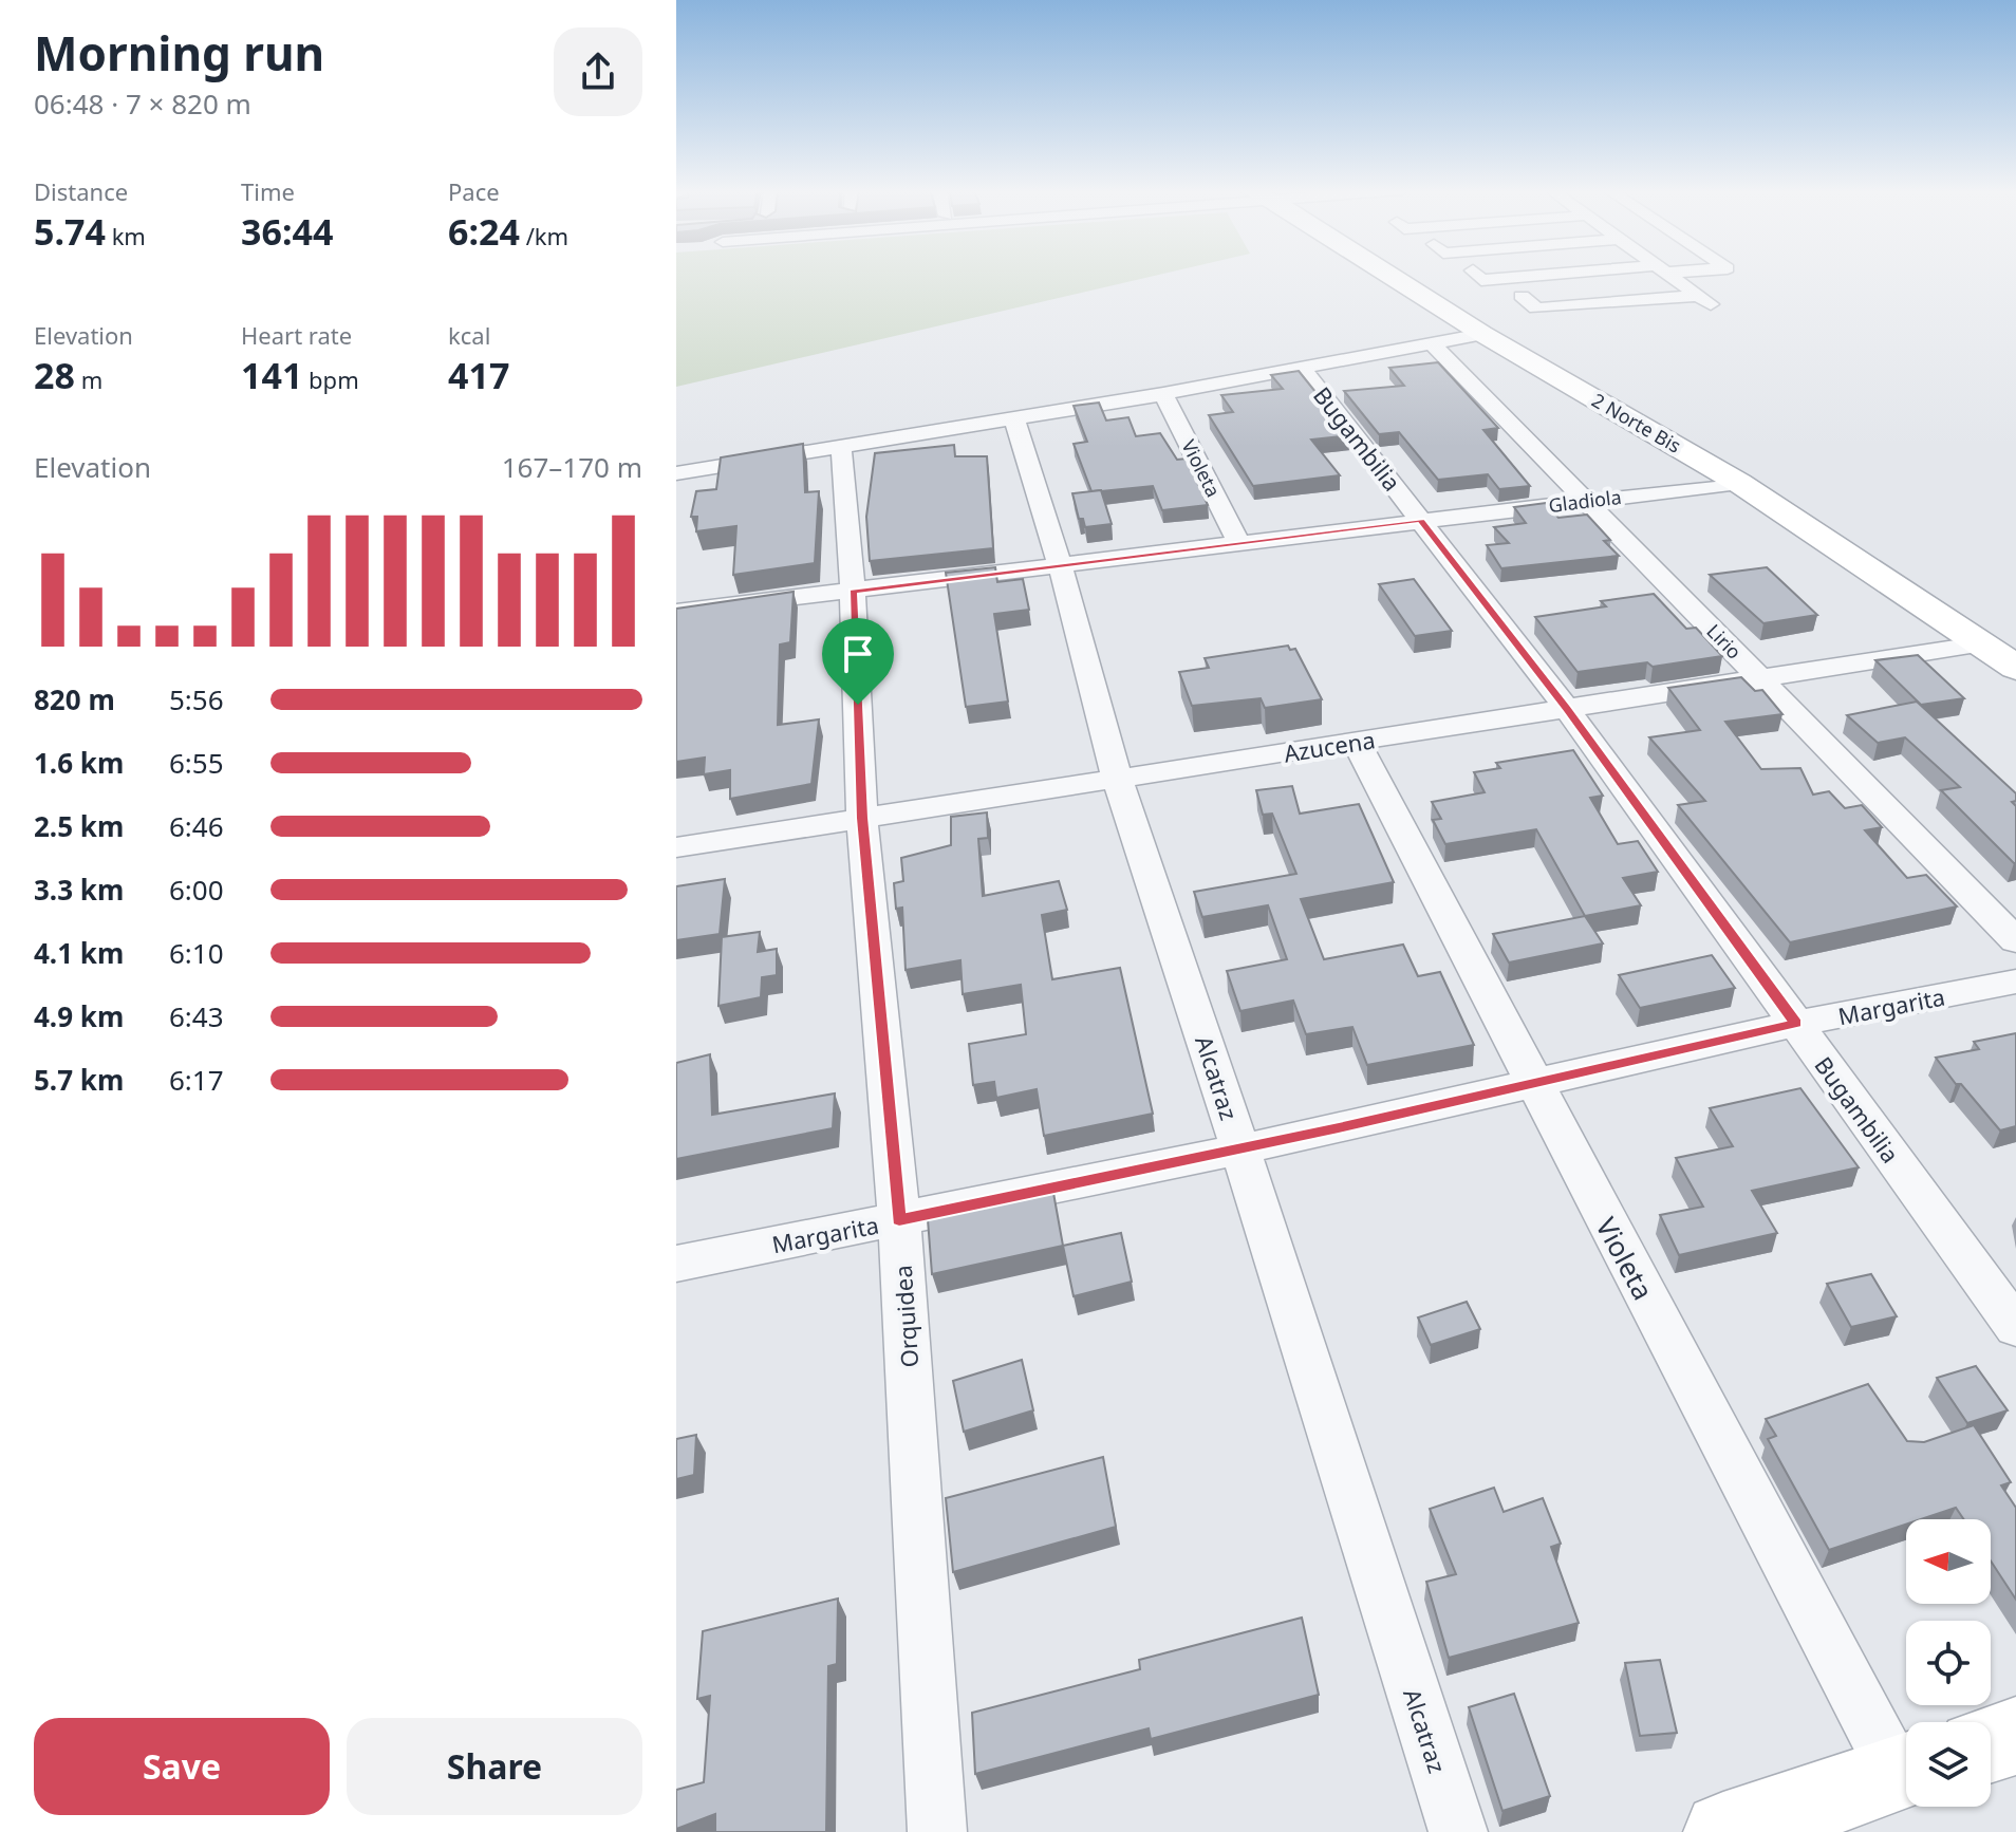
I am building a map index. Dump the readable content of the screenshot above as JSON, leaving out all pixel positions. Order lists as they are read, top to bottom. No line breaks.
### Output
{"streets":{"street":["2 Norte Bis","Bugambilia","Violeta","Gladiola","Lirio","Azucena","Margarita","Alcatraz","Orquidea"]},"crossings":[["2 Norte Bis","Gladiola"],["2 Norte Bis","Azucena"],["Bugambilia","Gladiola"],["Bugambilia","Azucena"],["Bugambilia","Margarita"],["Violeta","Gladiola"],["Violeta","Azucena"],["Violeta","Margarita"],["Gladiola","Lirio"],["Gladiola","Alcatraz"],["Gladiola","Orquidea"],["Lirio","Azucena"],["Azucena","Alcatraz"],["Azucena","Orquidea"],["Margarita","Alcatraz"],["Margarita","Orquidea"]],"north":"left","page":{"heading":["Morning run","06:48 · 7 × 820 m"],"stats":[["Distance","5.74 km"],["Time","36:44"],["Pace","6:24 /km"],["Elevation","28 m"],["Heart rate","141 bpm"],["kcal","417"]],"chart":["Elevation","167–170 m"],"list":[{"name":"820 m","note":"5:56"},{"name":"1.6 km","note":"6:55"},{"name":"2.5 km","note":"6:46"},{"name":"3.3 km","note":"6:00"},{"name":"4.1 km","note":"6:10"},{"name":"4.9 km","note":"6:43"},{"name":"5.7 km","note":"6:17"}],"buttons":["Save","Share"]}}
